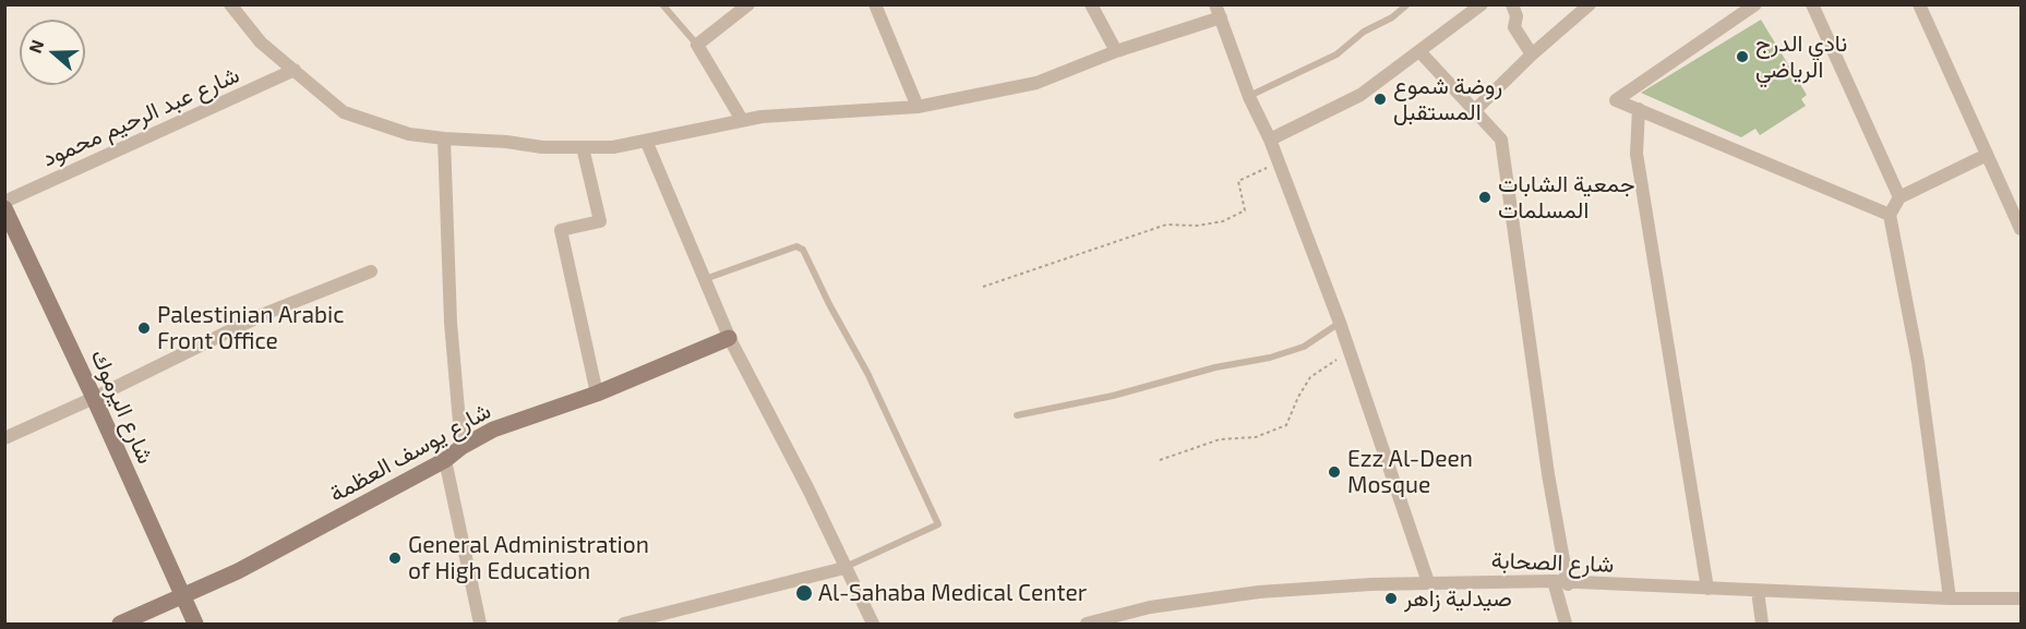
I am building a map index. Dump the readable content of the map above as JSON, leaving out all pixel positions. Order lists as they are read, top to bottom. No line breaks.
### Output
{"streets":{"street":["شارع عبد الرحيم محمود","شارع اليرموك","شارع يوسف العظمة","شارع الصحابة"]},"crossings":[["شارع اليرموك","شارع يوسف العظمة"]],"places":["نادي الدرج الرياضي","روضة شموع المستقبل","جمعية الشابات المسلمات","Palestinian Arabic Front Office","Ezz Al-Deen Mosque","General Administration of High Education","Al-Sahaba Medical Center","صيدلية زاهر"],"north":"left"}
